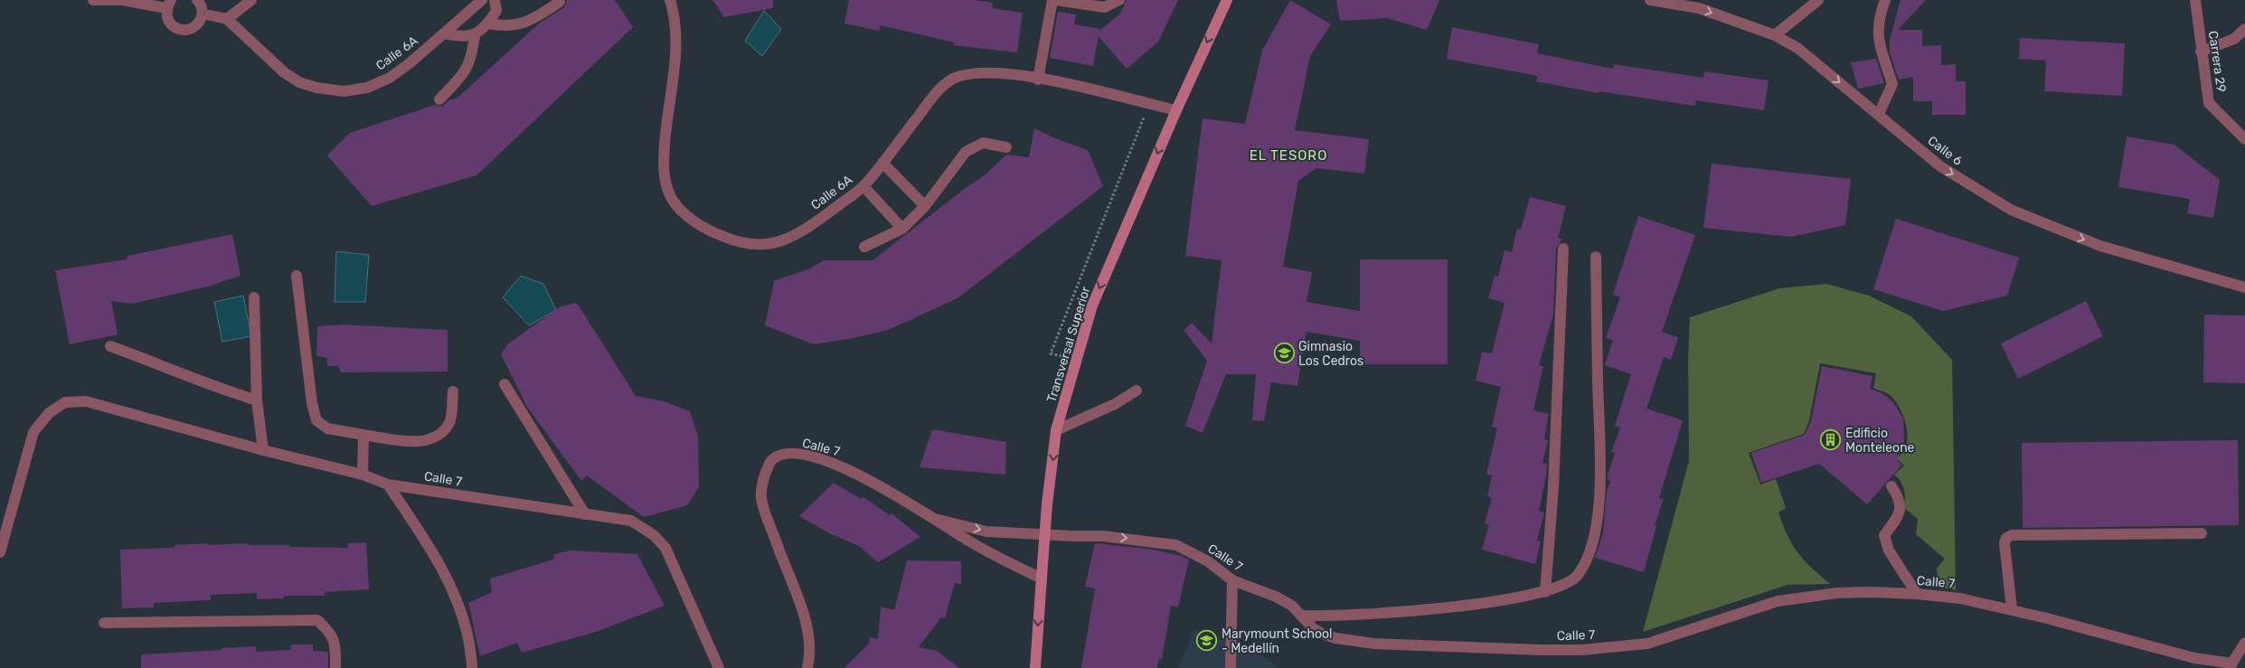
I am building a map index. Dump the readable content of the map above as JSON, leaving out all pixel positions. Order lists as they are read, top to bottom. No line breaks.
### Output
{"streets":{"main road":["Transversal Superior"],"street":["Calle 6A","Carrera 29","Calle 6","Calle 7"]},"crossings":[["Calle 6A","Transversal Superior"],["Transversal Superior","Calle 7"]],"one_way":["Calle 6","Transversal Superior"],"districts":["EL TESORO"],"places":{"school or university":["Gimnasio Los Cedros","Marymount School - Medellín"],"building":["Edificio Monteleone"]}}
